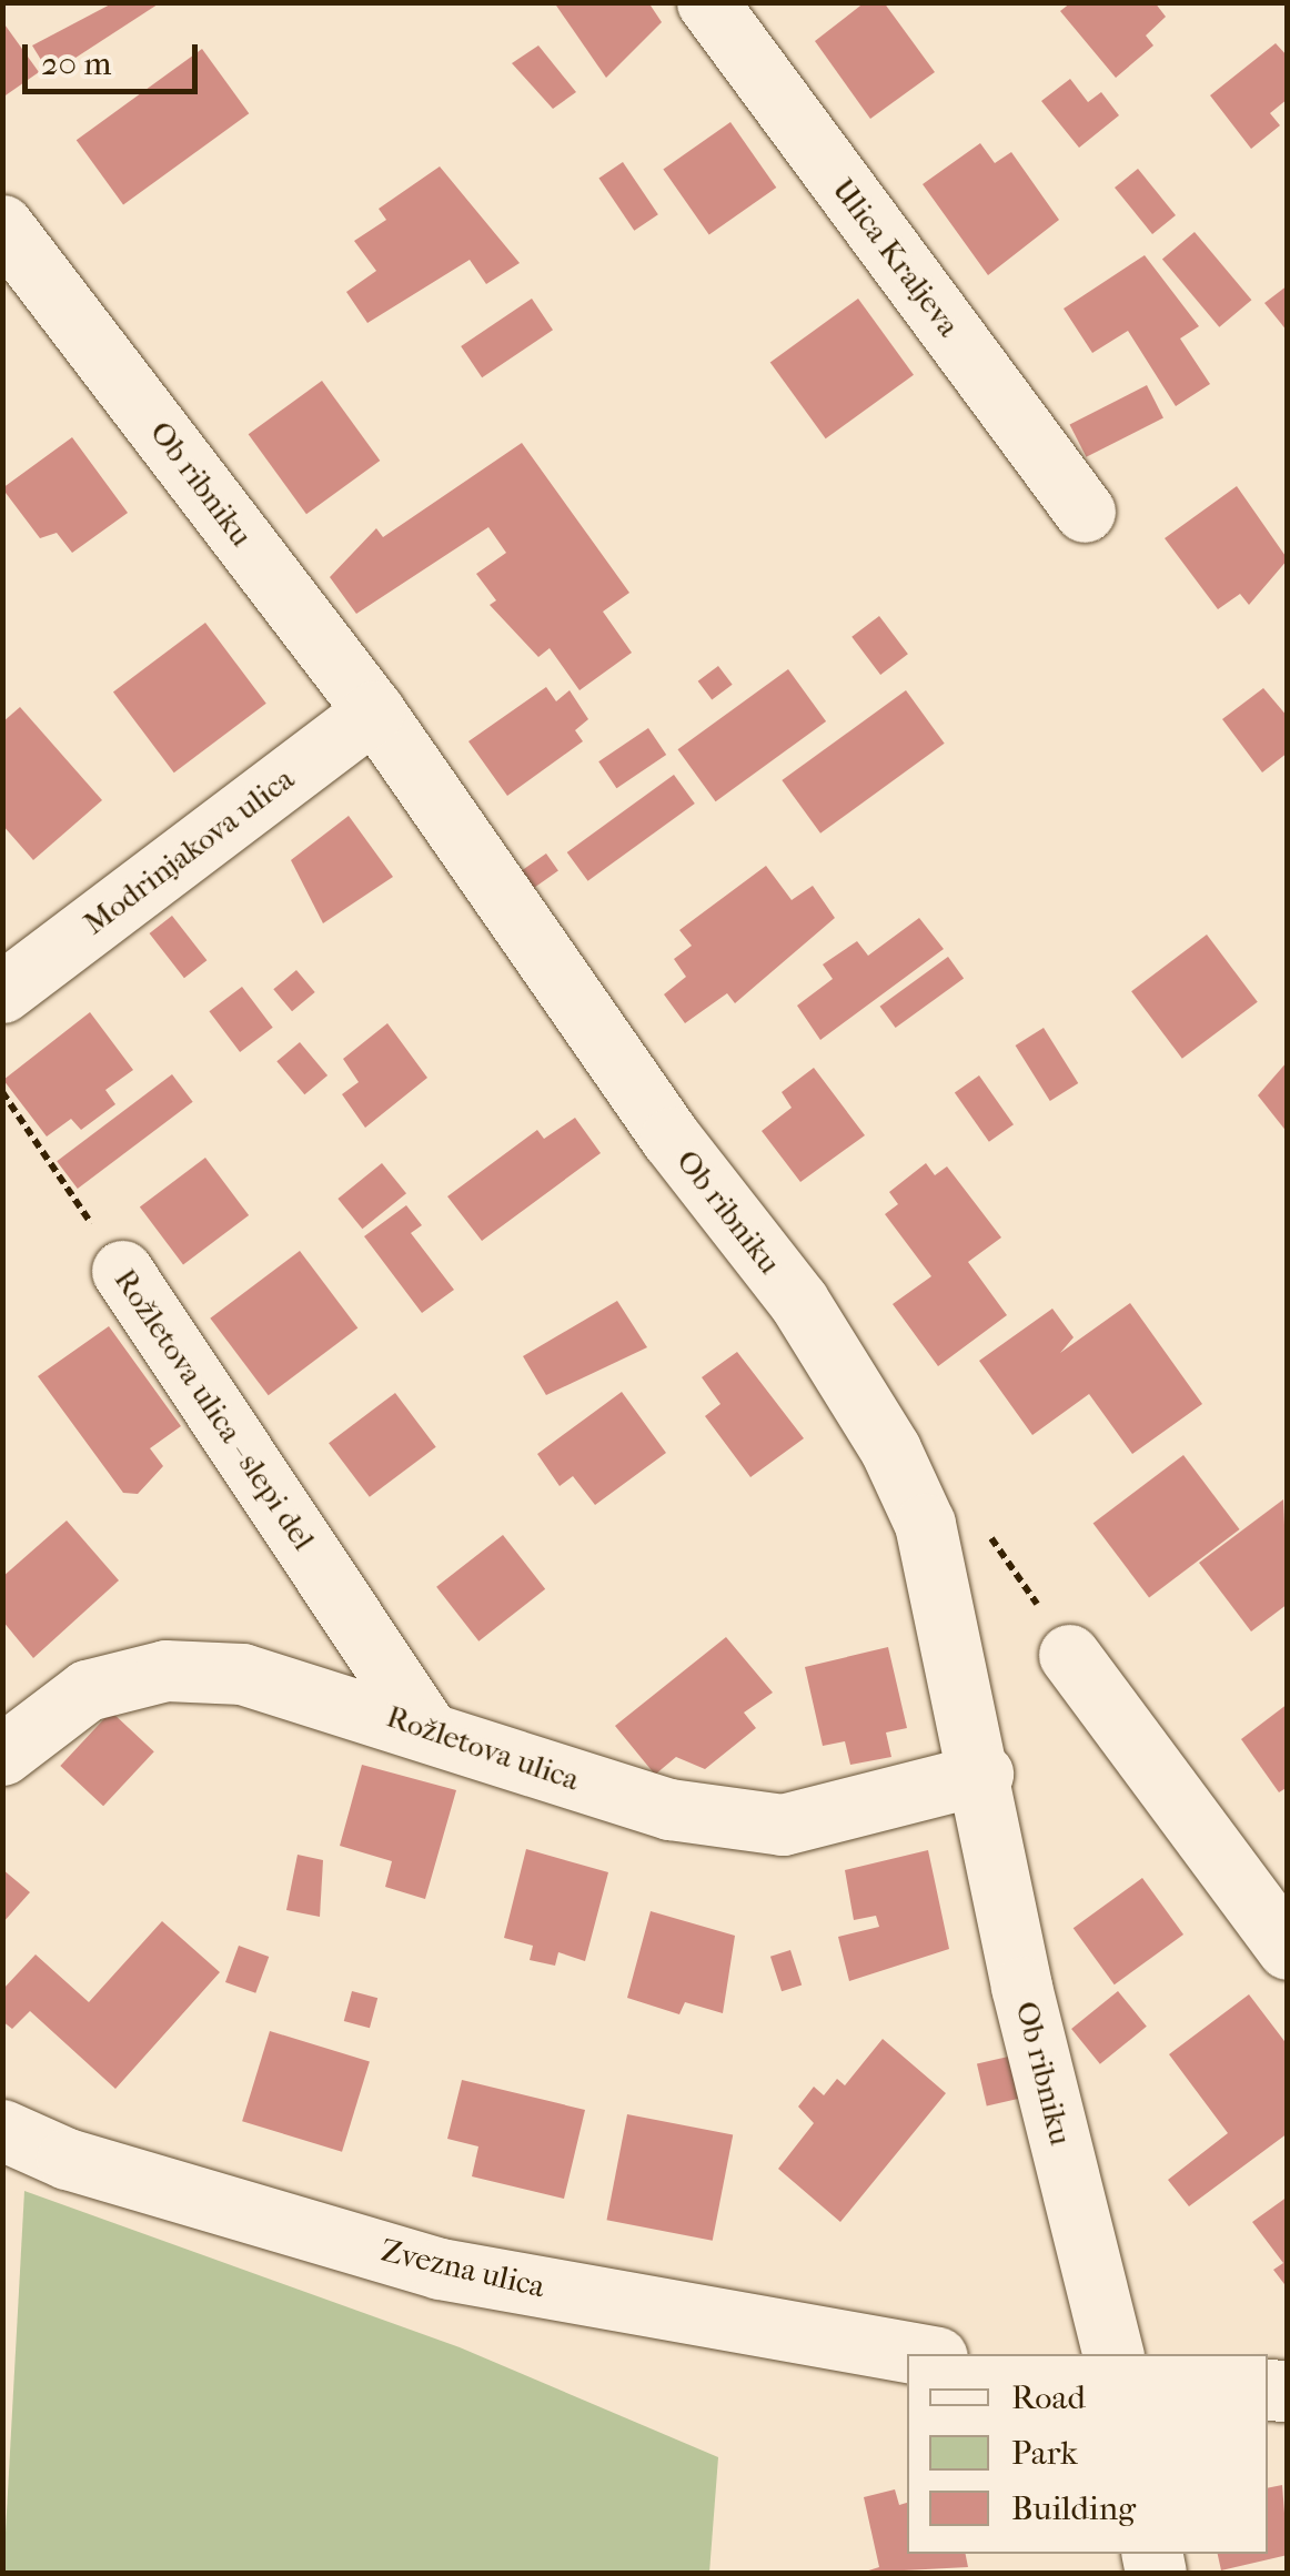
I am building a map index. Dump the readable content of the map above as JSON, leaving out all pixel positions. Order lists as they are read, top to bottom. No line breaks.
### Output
{"streets":{"street":["Ulica Kraljeva","Ob ribniku","Modrinjakova ulica","Rožletova ulica - slepi del","Rožletova ulica","Zvezna ulica"]},"crossings":[["Ob ribniku","Modrinjakova ulica"],["Ob ribniku","Rožletova ulica"],["Rožletova ulica - slepi del","Rožletova ulica"]],"legend":["Road","Park","Building"],"scale_bar":"20 m"}
